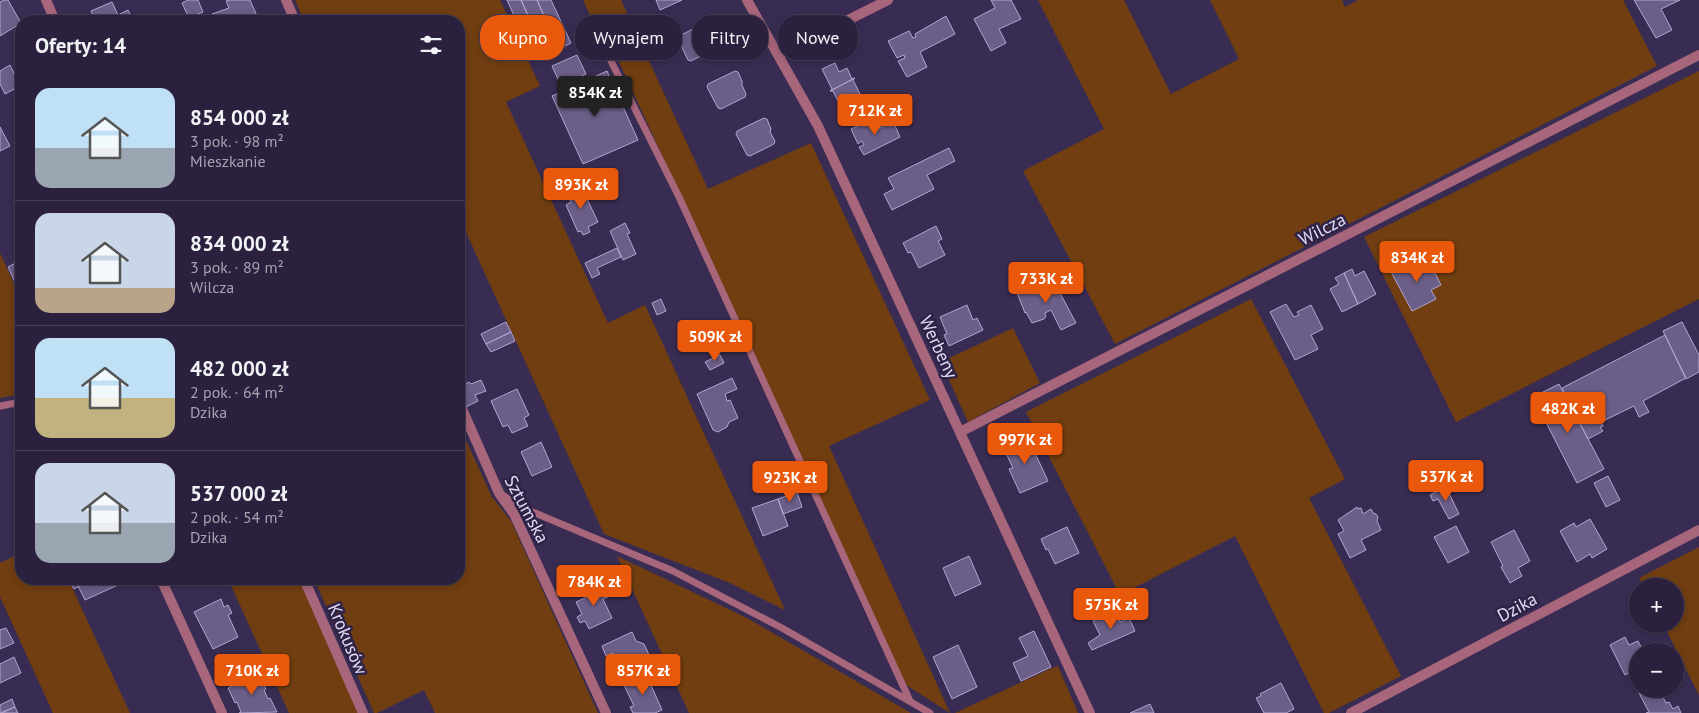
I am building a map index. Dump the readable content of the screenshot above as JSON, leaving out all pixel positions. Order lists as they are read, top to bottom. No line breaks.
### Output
{"streets":{"street":["Wilcza","Werbeny","Sztumska","Dzika","Krokusów"]},"crossings":[["Wilcza","Werbeny"]],"page":{"chip":["Kupno","Wynajem","Filtry","Nowe"],"heading":"Oferty: 14","list":[{"name":"854 000 zł","note":"3 pok. · 98 m² · Mieszkanie"},{"name":"834 000 zł","note":"3 pok. · 89 m² · Wilcza"},{"name":"482 000 zł","note":"2 pok. · 64 m² · Dzika"},{"name":"537 000 zł","note":"2 pok. · 54 m² · Dzika"}],"price":["854K zł","712K zł","893K zł","834K zł","733K zł","509K zł","482K zł","997K zł","537K zł","923K zł","784K zł","575K zł","710K zł","857K zł"],"map_buttons":["+","−"]}}
